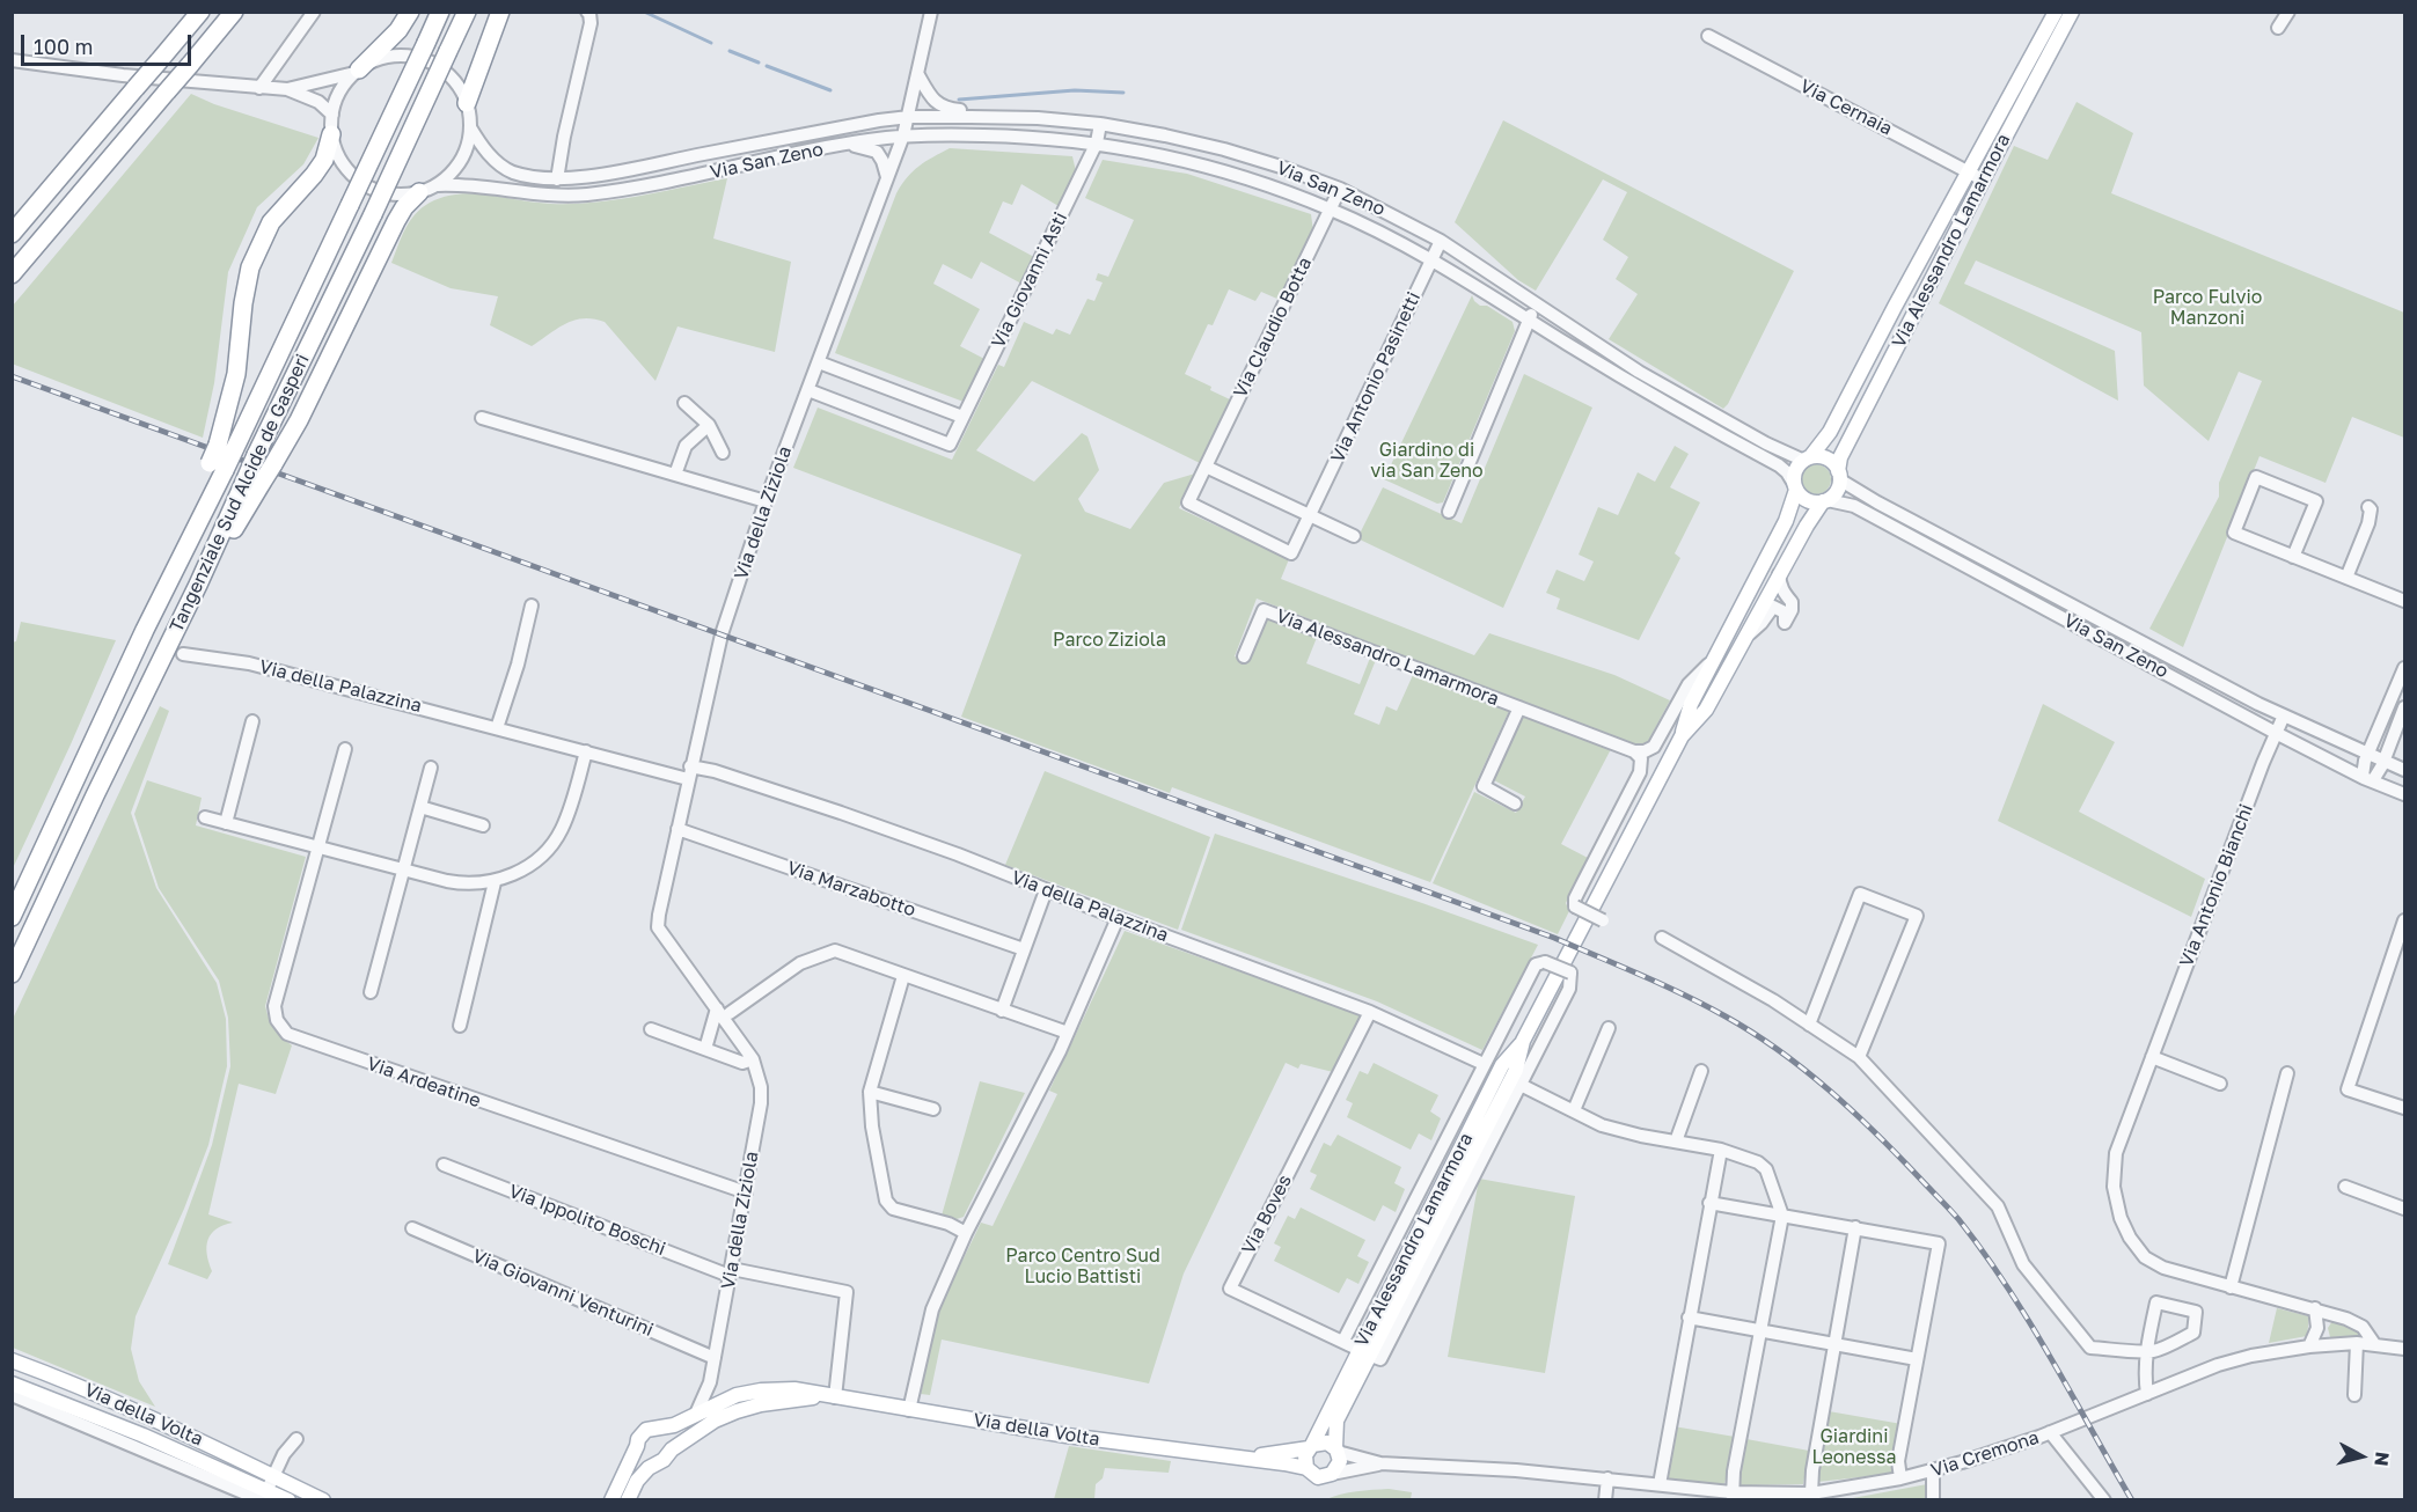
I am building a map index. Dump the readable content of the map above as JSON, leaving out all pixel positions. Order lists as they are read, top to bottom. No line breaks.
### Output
{"streets":{"highway":["Tangenziale Sud Alcide de Gasperi"],"main road":["Via Alessandro Lamarmora","Via della Volta"],"street":["Via Cernaia","Via San Zeno","Via Giovanni Asti","Via Claudio Botta","Via Antonio Pasinetti","Via della Ziziola","Via della Palazzina","Via Antonio Bianchi","Via Marzabotto","Via Ardeatine","Via Boves","Via Ippolito Boschi","Via Giovanni Venturini","Via Cremona"]},"crossings":[["Via Cernaia","Via Alessandro Lamarmora"],["Via San Zeno","Via Alessandro Lamarmora"],["Via San Zeno","Via Giovanni Asti"],["Via San Zeno","Via Claudio Botta"],["Via San Zeno","Via Antonio Pasinetti"],["Via San Zeno","Via della Ziziola"],["Via San Zeno","Via Antonio Bianchi"],["Via Alessandro Lamarmora","Via della Palazzina"],["Via Alessandro Lamarmora","Via Boves"],["Via Alessandro Lamarmora","Via della Volta"],["Via Giovanni Asti","Via della Ziziola"],["Via Claudio Botta","Via Antonio Pasinetti"],["Tangenziale Sud Alcide de Gasperi","Via della Palazzina"],["Via della Ziziola","Via della Palazzina"],["Via della Ziziola","Via Marzabotto"],["Via della Ziziola","Via Ardeatine"],["Via della Ziziola","Via Ippolito Boschi"],["Via della Ziziola","Via Giovanni Venturini"],["Via della Palazzina","Via Boves"],["Via Antonio Bianchi","Via Cremona"],["Via Ippolito Boschi","Via della Volta"],["Via della Volta","Via Cremona"]],"parks":["Parco Fulvio Manzoni","Giardino di via San Zeno","Parco Ziziola","Parco Centro Sud Lucio Battisti","Giardini Leonessa"],"scale_bar":"100 m","north":"right"}
